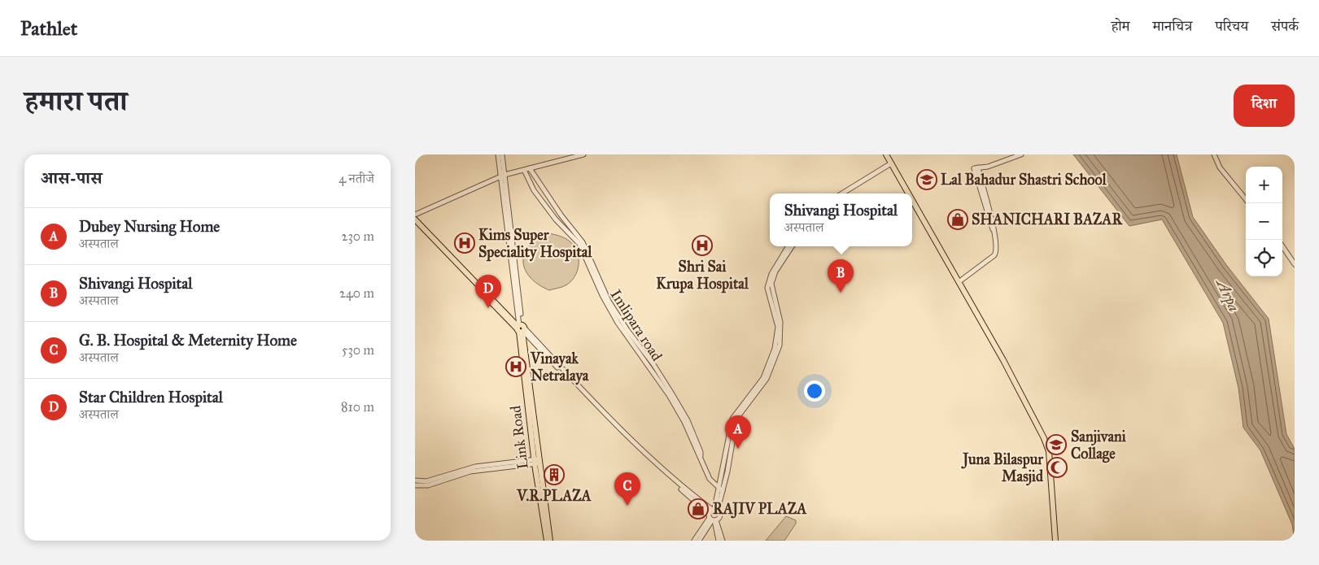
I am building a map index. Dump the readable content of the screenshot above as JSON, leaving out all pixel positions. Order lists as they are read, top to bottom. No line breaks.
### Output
{"streets":{"main road":["Link Road"],"street":["Imlipara road"]},"water":["Arpa"],"places":{"school or university":["Lal Bahadur Shastri School","Sanjivani Collage"],"shop":["SHANICHARI BAZAR","RAJIV PLAZA"],"hospital":["Kims Super Speciality Hospital","Shri Sai Krupa Hospital","Vinayak Netralaya"],"mosque":["Juna Bilaspur Masjid"],"building":["V.R.PLAZA"]},"page":{"header":"Pathlet","nav":["होम","मानचित्र","परिचय","संपर्क"],"title":"हमारा पता","buttons":"दिशा","heading":["आस-पास","4 नतीजे"],"map_buttons":["+","−"],"popup":["Shivangi Hospital","अस्पताल"],"list":[{"mark":"A","name":"Dubey Nursing Home","note":"अस्पताल","value":"230 m"},{"mark":"B","name":"Shivangi Hospital","note":"अस्पताल","value":"240 m"},{"mark":"C","name":"G. B. Hospital & Meternity Home","note":"अस्पताल","value":"530 m"},{"mark":"D","name":"Star Children Hospital","note":"अस्पताल","value":"810 m"}],"pins":["B","D","A","C"]}}
